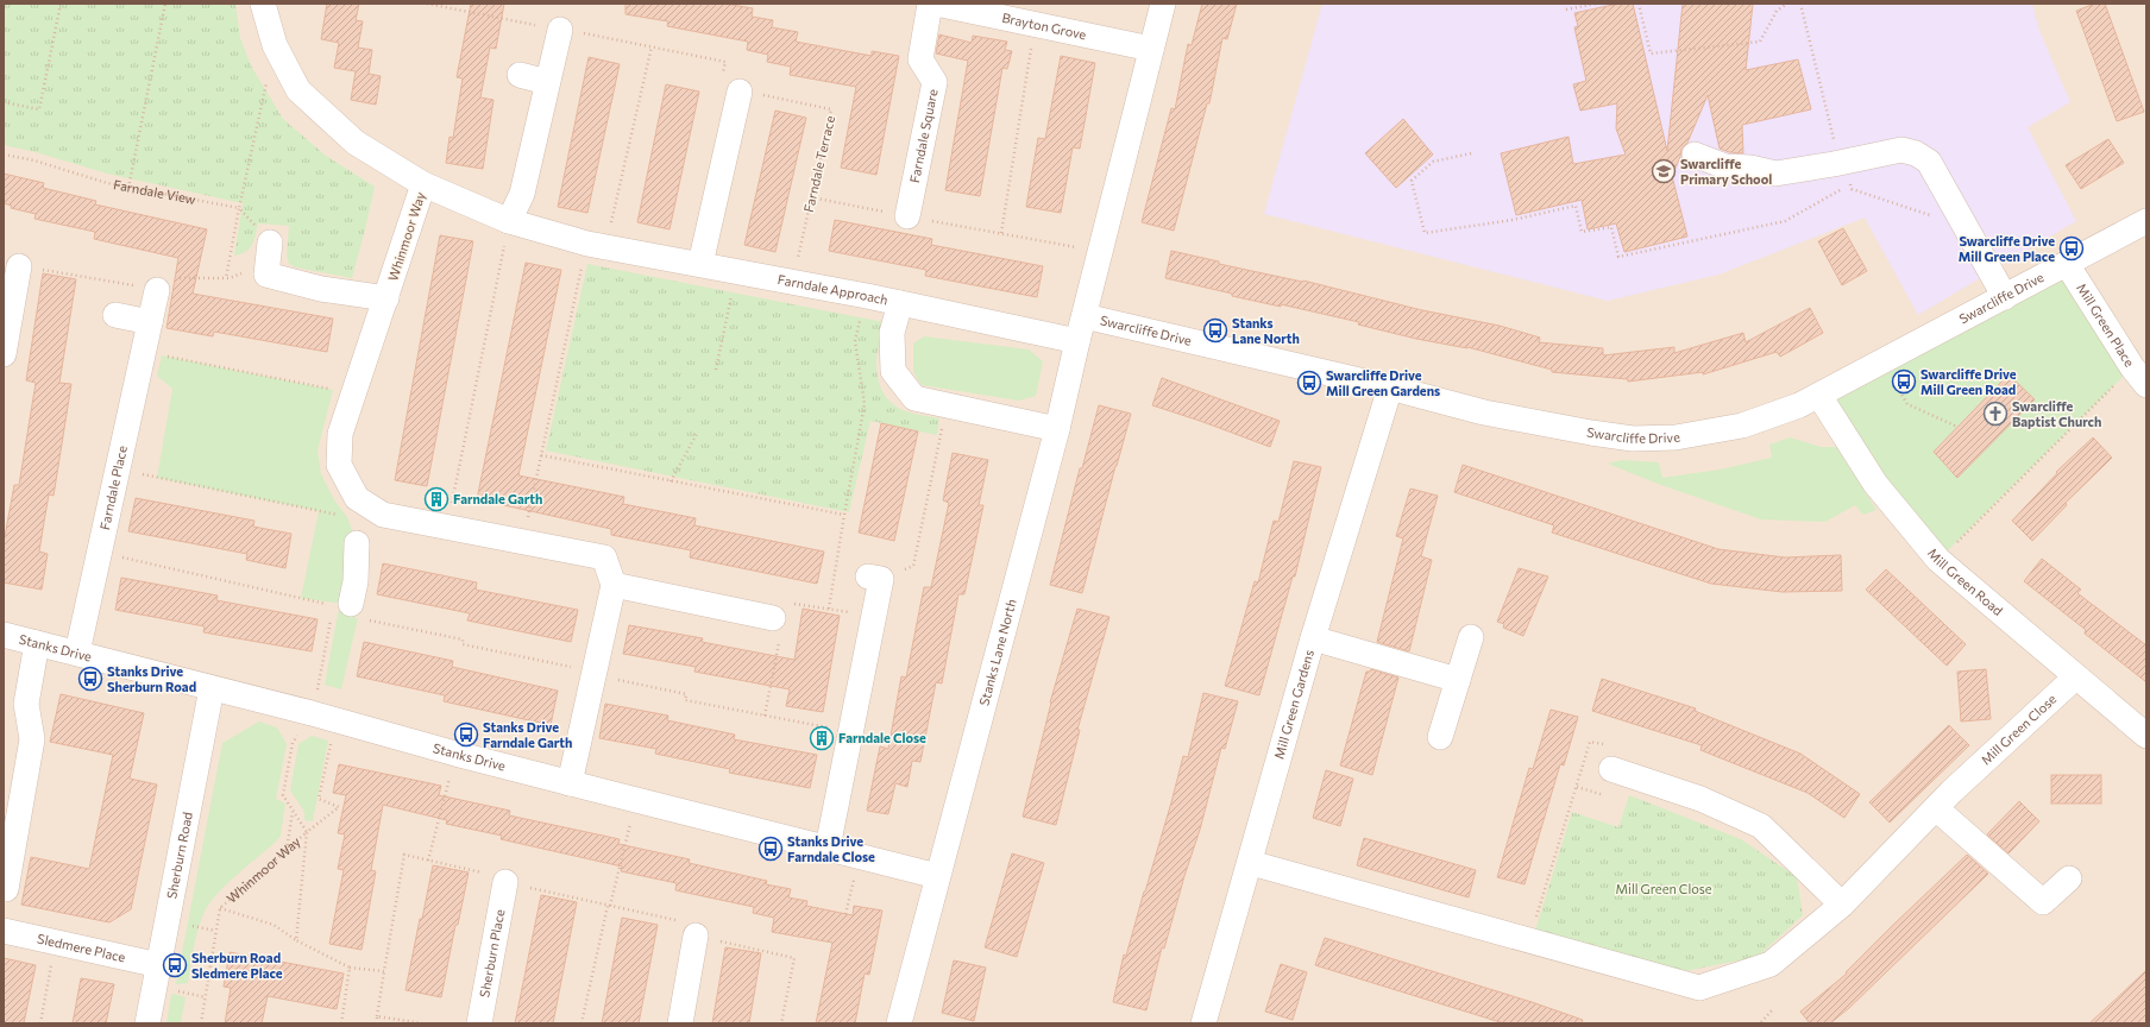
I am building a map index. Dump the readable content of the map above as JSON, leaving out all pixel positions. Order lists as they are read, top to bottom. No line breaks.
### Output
{"streets":{"street":["Brayton Grove","Farndale Square","Whinmoor Way","Farndale Approach","Swarcliffe Drive","Mill Green Place","Farndale Place","Mill Green Road","Stanks Drive","Stanks Lane North","Mill Green Gardens","Mill Green Close","Sherburn Road","Sledmere Place","Sherburn Place"],"path":["Farndale Terrace","Farndale View"]},"crossings":[["Brayton Grove","Stanks Lane North"],["Farndale Terrace","Farndale Approach"],["Whinmoor Way","Farndale Approach"],["Whinmoor Way","Stanks Drive"],["Farndale Approach","Stanks Lane North"],["Swarcliffe Drive","Mill Green Place"],["Swarcliffe Drive","Mill Green Road"],["Swarcliffe Drive","Stanks Lane North"],["Swarcliffe Drive","Mill Green Gardens"],["Farndale Place","Stanks Drive"],["Mill Green Road","Mill Green Close"],["Stanks Drive","Stanks Lane North"],["Stanks Drive","Sherburn Road"],["Mill Green Gardens","Mill Green Close"],["Sherburn Road","Sledmere Place"]],"parks":["Mill Green Close"],"places":{"school or university":["Swarcliffe Primary School"],"bus stop":["Swarcliffe Drive Mill Green Place","Stanks Lane North","Swarcliffe Drive Mill Green Road","Swarcliffe Drive Mill Green Gardens","Stanks Drive Sherburn Road","Stanks Drive Farndale Garth","Stanks Drive Farndale Close","Sherburn Road Sledmere Place"],"church":["Swarcliffe Baptist Church"],"building":["Farndale Garth","Farndale Close"]}}
